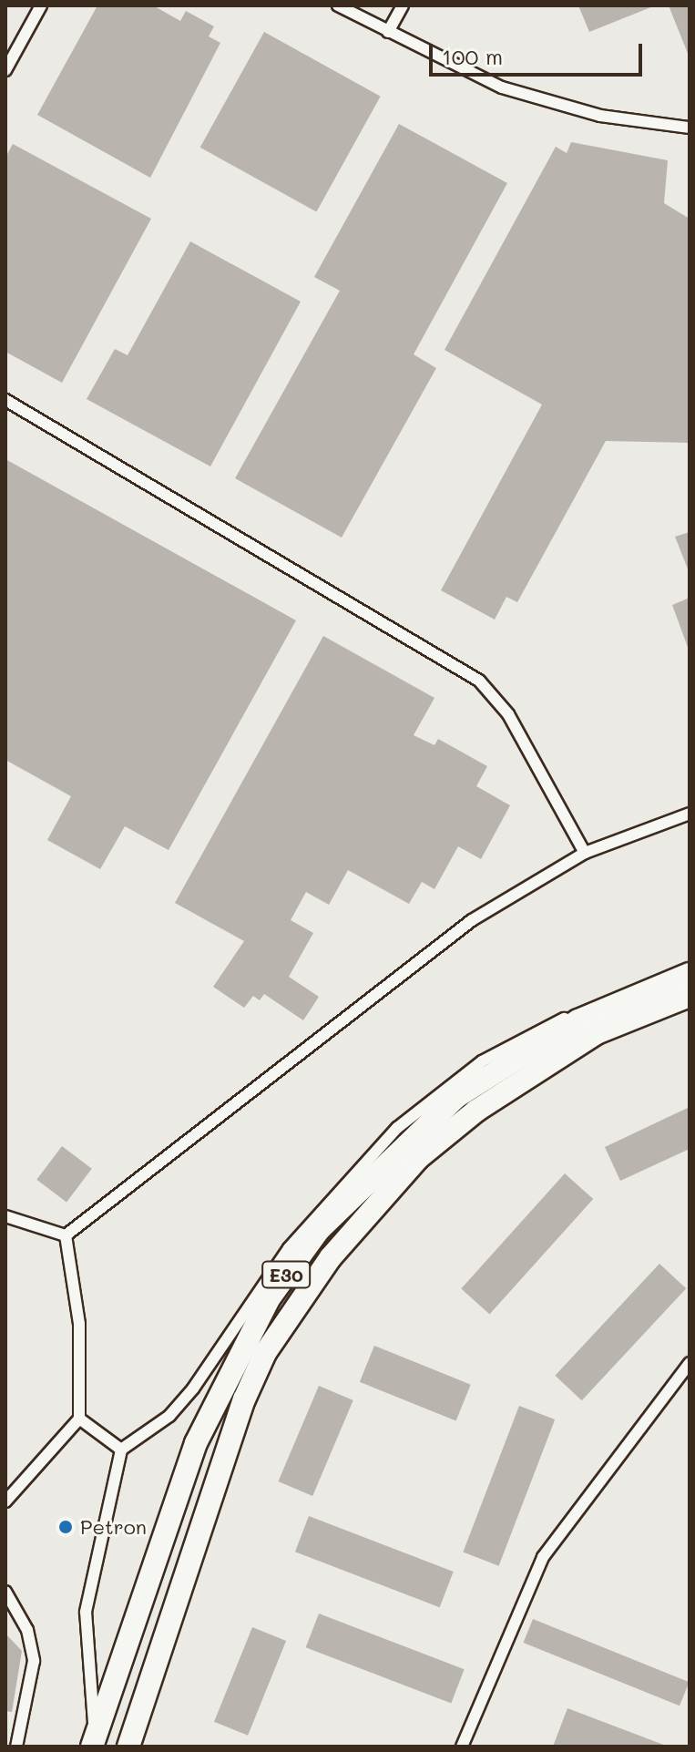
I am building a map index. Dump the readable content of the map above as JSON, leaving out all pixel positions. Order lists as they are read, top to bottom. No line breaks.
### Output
{"streets":{"highway":["E30"]},"places":["Petron"],"scale_bar":"100 m"}
